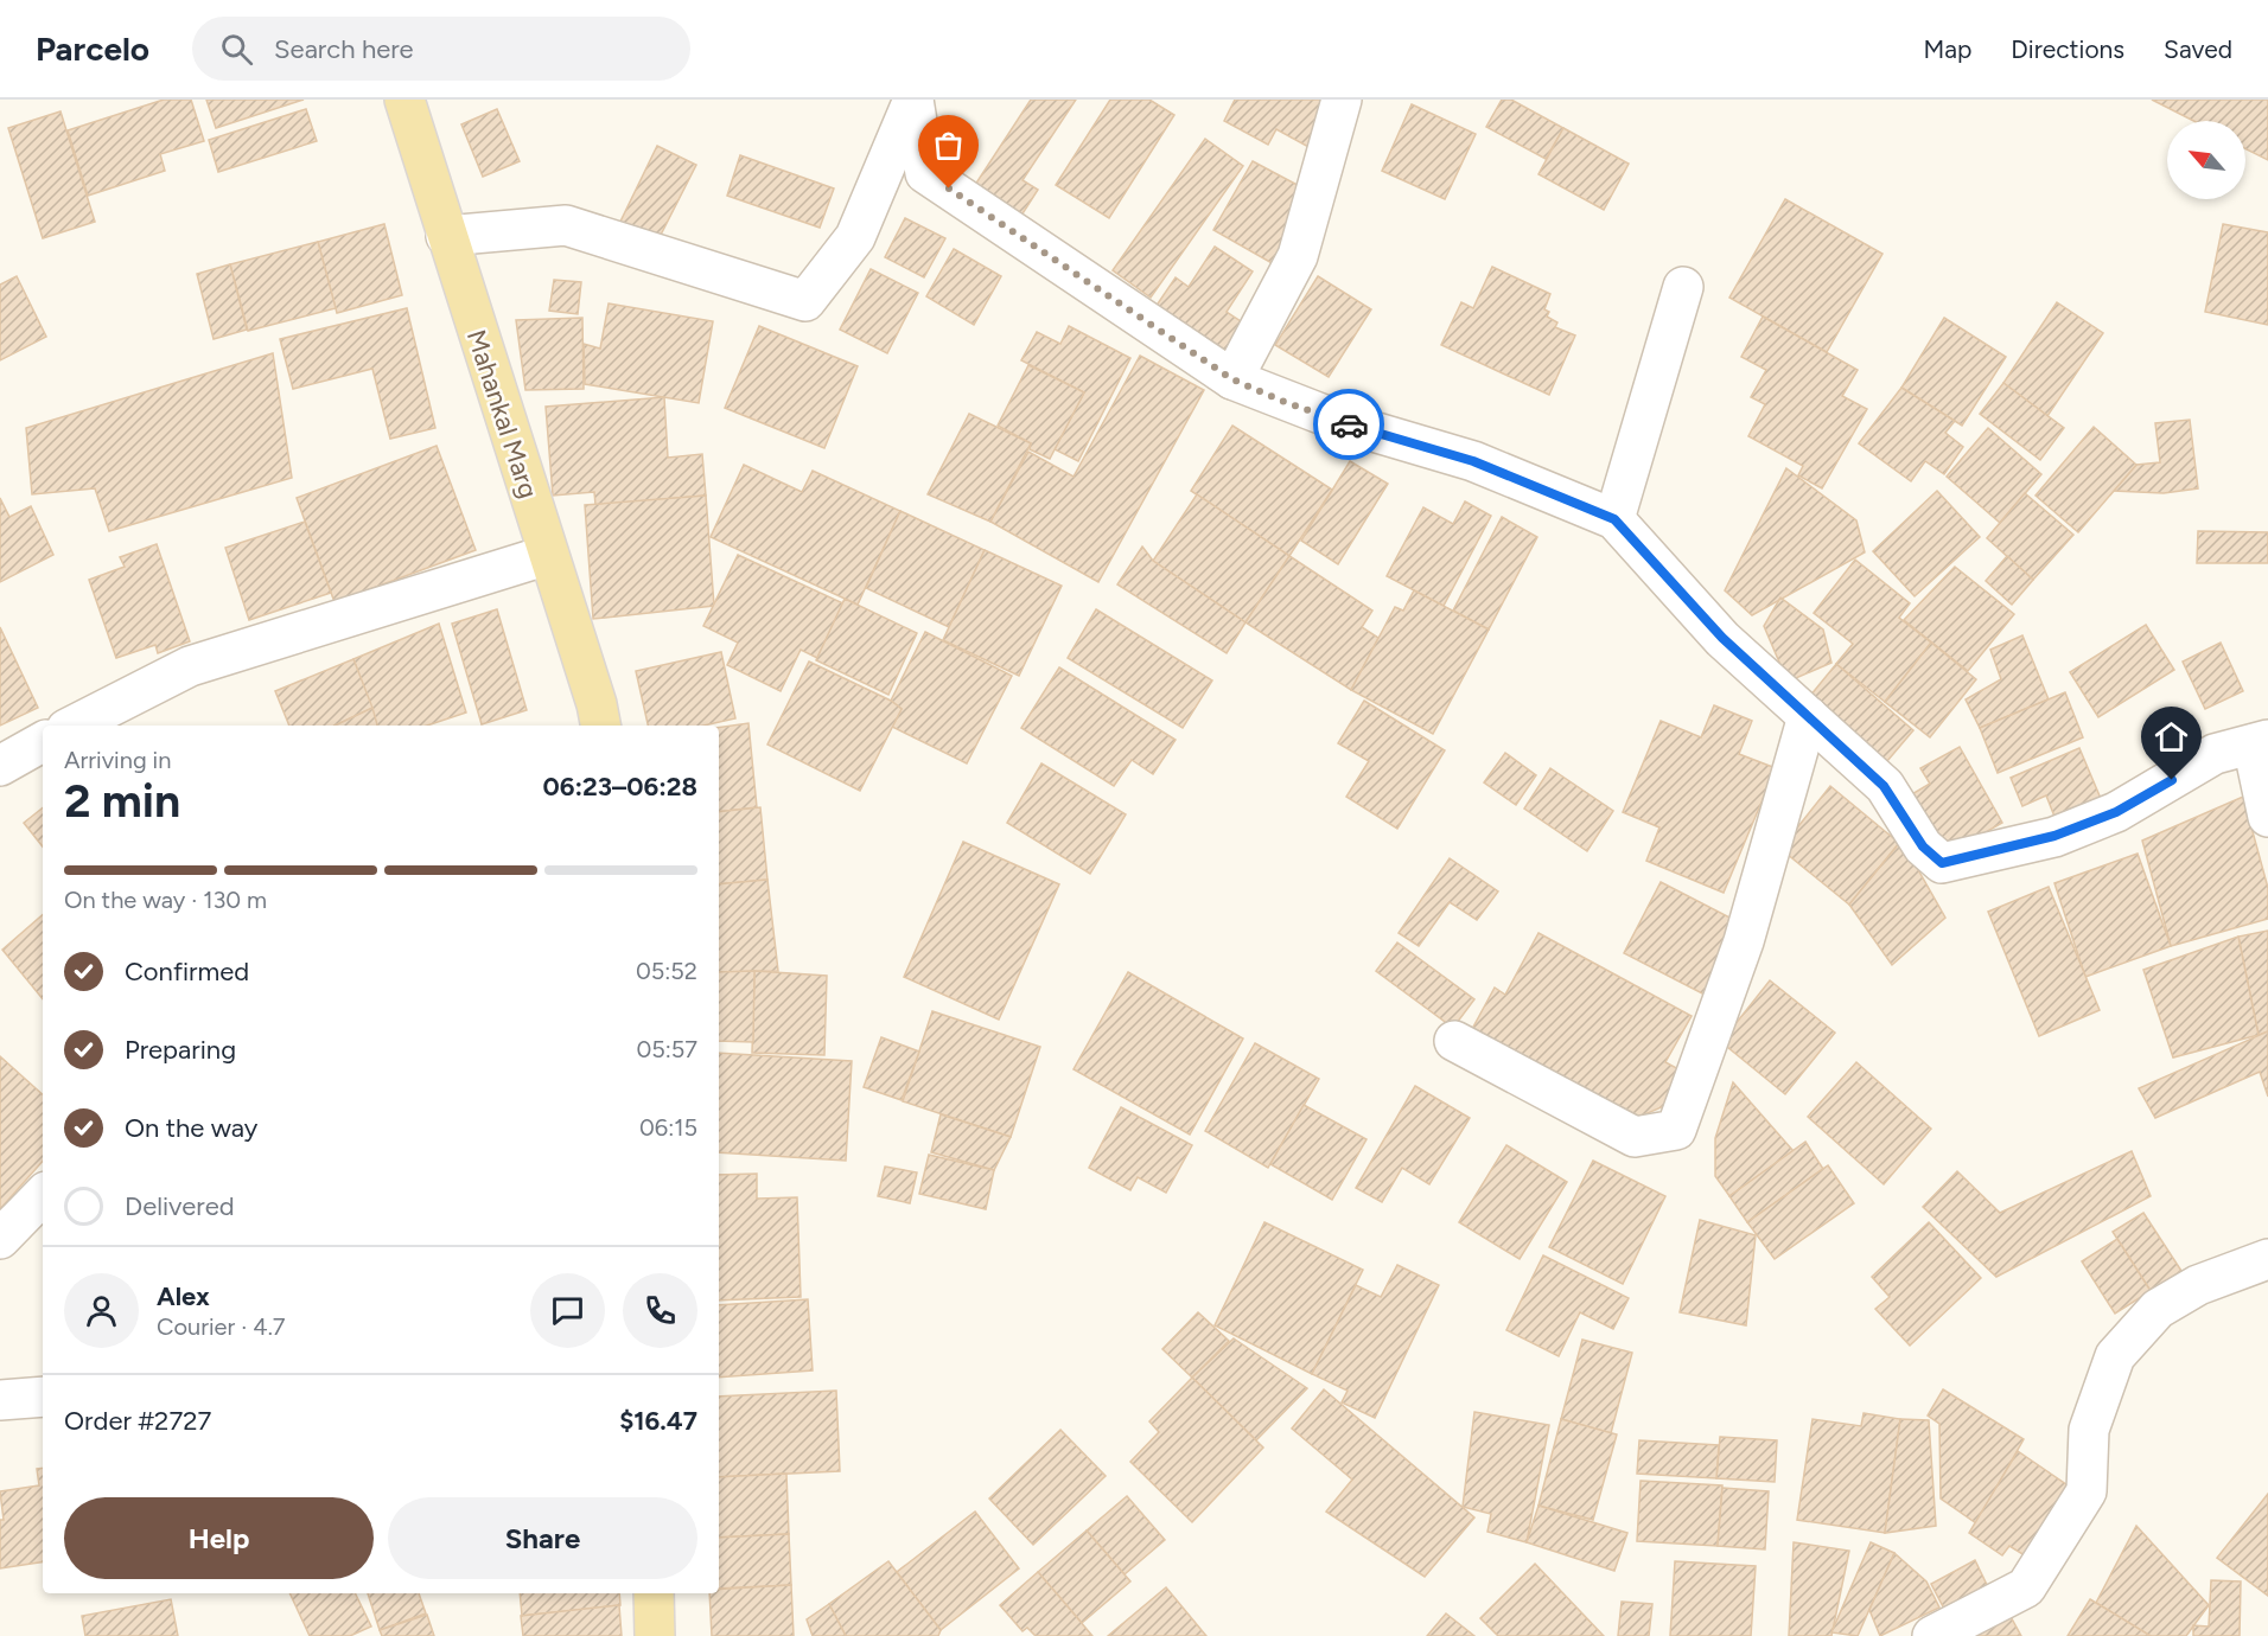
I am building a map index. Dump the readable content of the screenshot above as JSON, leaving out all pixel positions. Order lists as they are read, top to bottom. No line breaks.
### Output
{"streets":{"main road":["Mahankal Marg"]},"north":"top left","page":{"header":"Parcelo","search":"Search here","nav":["Map","Directions","Saved"],"heading":["2 min","Arriving in","06:23–06:28"],"panel":["Alex","Courier · 4.7","Order #2727","$16.47"],"bar":"On the way · 130 m","list":[["Confirmed","05:52"],["Preparing","05:57"],["On the way","06:15"],"Delivered"],"buttons":["Help","Share"]}}
